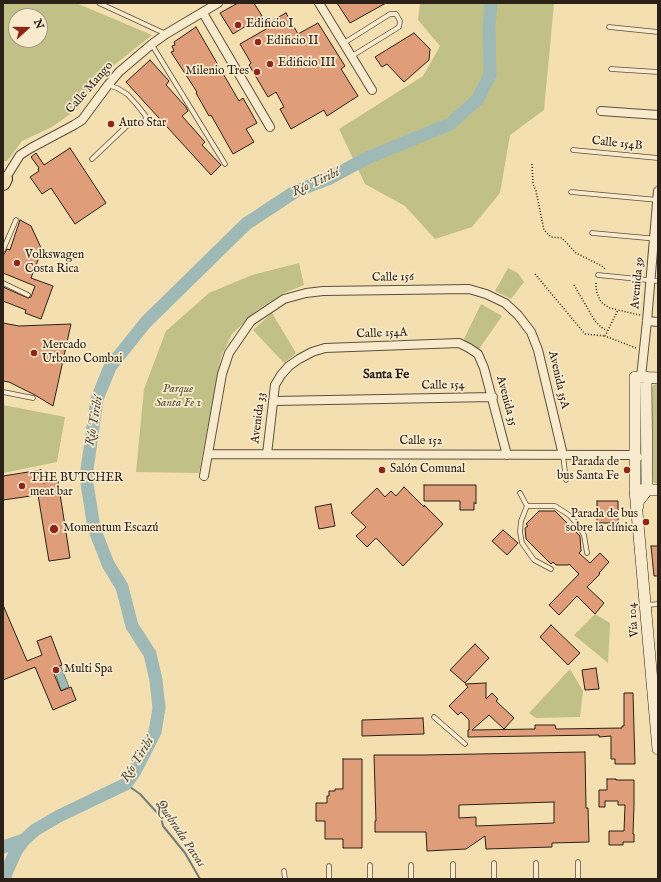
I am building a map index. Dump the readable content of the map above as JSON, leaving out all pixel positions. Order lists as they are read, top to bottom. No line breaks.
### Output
{"streets":{"main road":["Vía 104"],"street":["Calle Mango","Calle 156","Avenida 39","Calle 154A","Avenida 35A","Calle 154","Avenida 35","Avenida 33","Calle 152"],"lane":["Calle 154B"]},"crossings":[["Calle 156","Avenida 35A"],["Calle 156","Calle 152"],["Avenida 39","Vía 104"],["Calle 154A","Avenida 35"],["Calle 154A","Avenida 33"],["Avenida 35A","Calle 152"],["Calle 154","Avenida 35"],["Calle 154","Avenida 33"],["Avenida 35","Calle 152"],["Avenida 33","Calle 152"],["Calle 152","Vía 104"]],"districts":["Santa Fe"],"water":["Río Tiribí","Quebrada Pavas"],"parks":["Parque Santa Fe 1"],"places":["Edificio I","Edificio II","Edificio III","Milenio Tres","Auto Star","Volkswagen Costa Rica","Mercado Urbano Combai","Salón Comunal","Parada de bus Santa Fe","THE BUTCHER meat bar","Parada de bus sobre la clínica","Momentum Escazú","Multi Spa"],"north":"right"}
